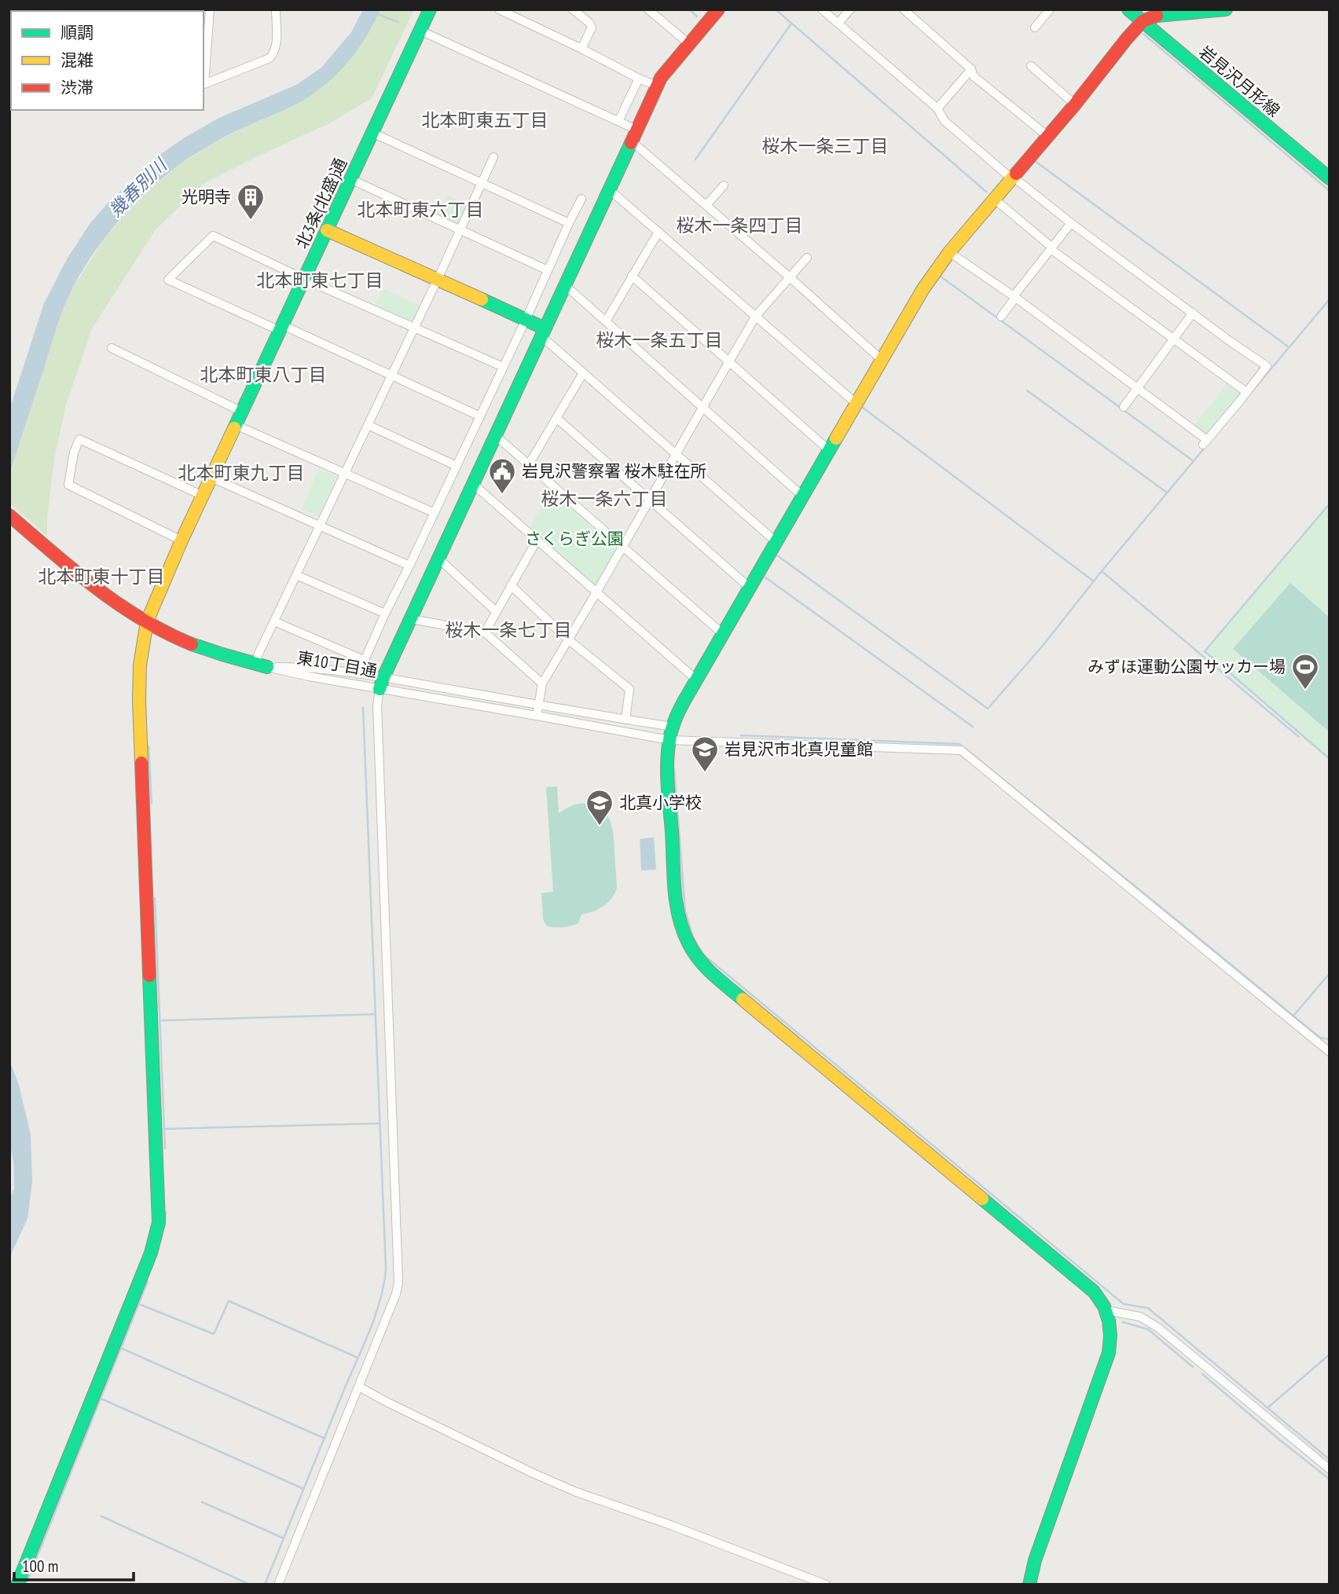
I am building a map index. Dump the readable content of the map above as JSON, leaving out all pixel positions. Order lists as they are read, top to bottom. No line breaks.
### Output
{"streets":{"street":["岩見沢月形線","北3条(北盛)通","東10丁目通"]},"crossings":[["北3条(北盛)通","東10丁目通"]],"districts":["北本町東五丁目","桜木一条三丁目","北本町東六丁目","桜木一条四丁目","北本町東七丁目","桜木一条五丁目","北本町東八丁目","北本町東九丁目","桜木一条六丁目","北本町東十丁目","桜木一条七丁目"],"water":["幾春別川"],"parks":["さくらぎ公園"],"places":{"building":["光明寺"],"public building":["岩見沢警察署 桜木駐在所"],"sports":["みずほ運動公園サッカー場"],"school or university":["岩見沢市北真児童館","北真小学校"]},"legend":["順調","混雑","渋滞"],"scale_bar":"100 m"}
